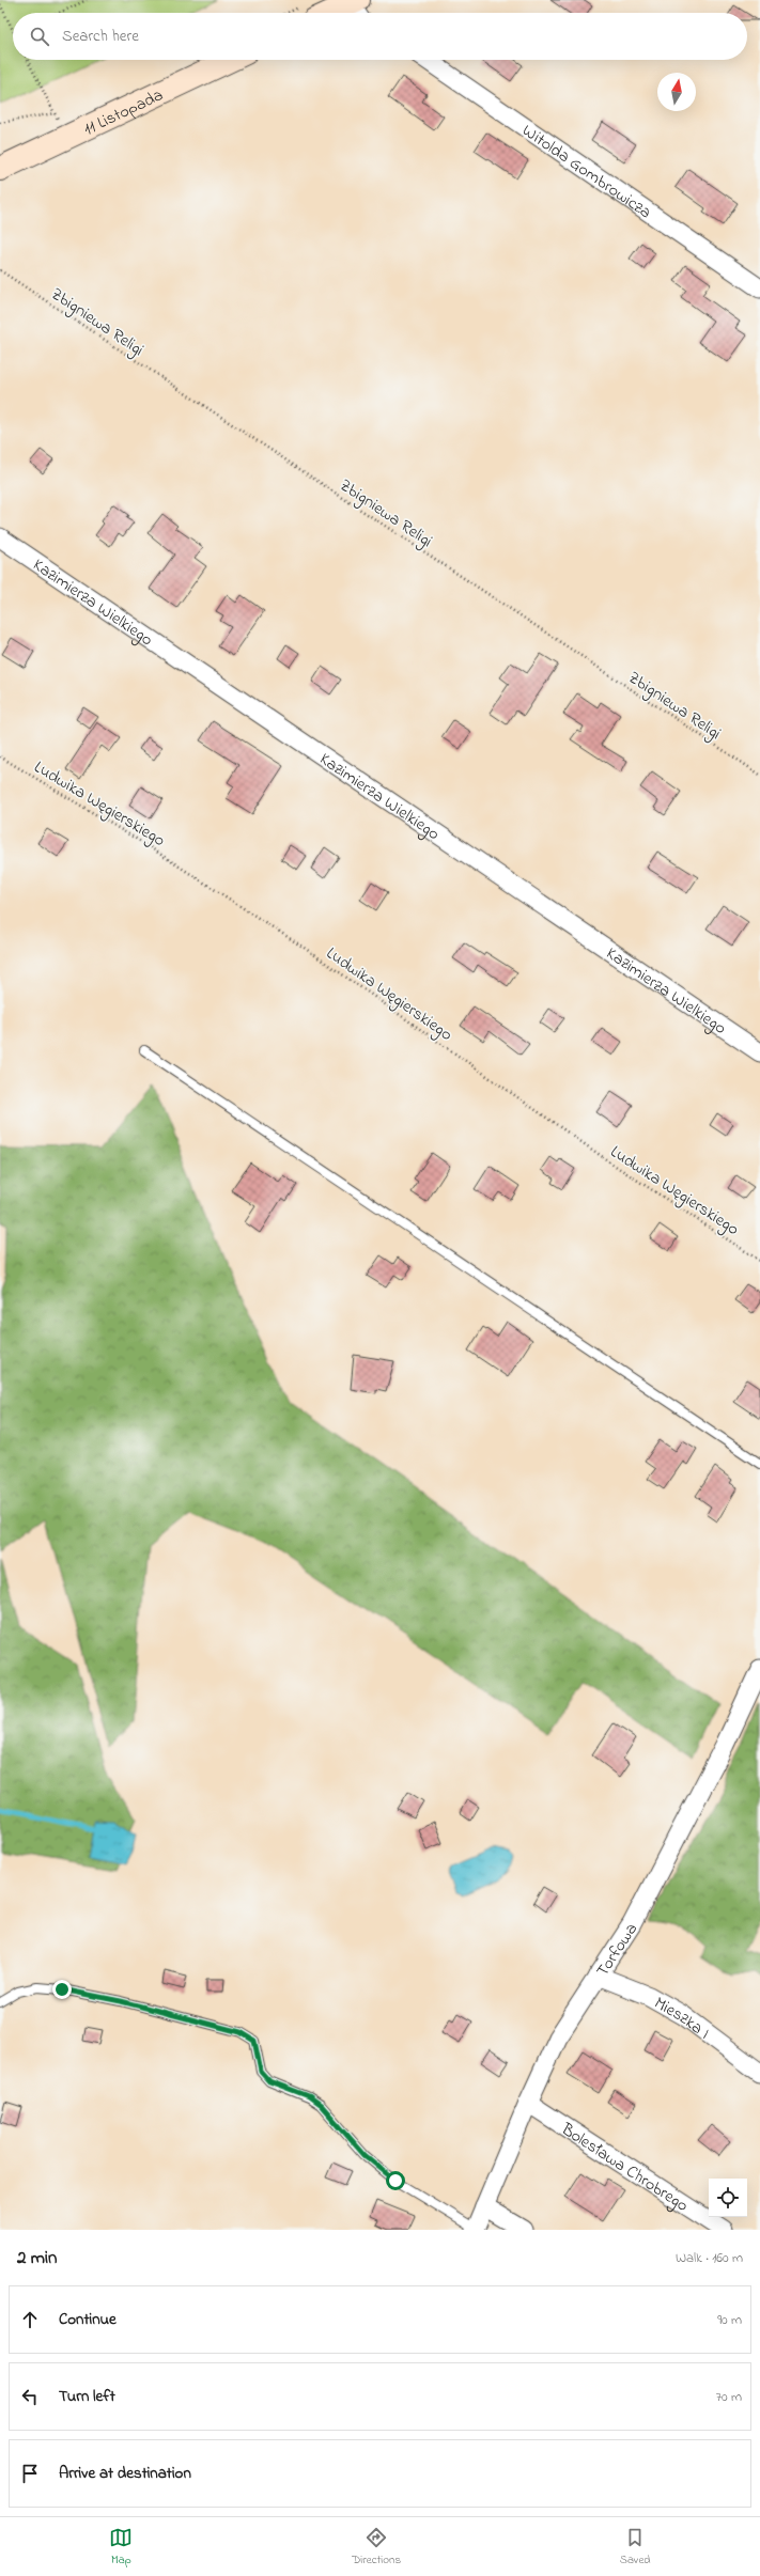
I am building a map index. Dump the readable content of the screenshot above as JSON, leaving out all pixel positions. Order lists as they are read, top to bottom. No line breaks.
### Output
{"streets":{"street":["11 Listopada","Witolda Gombrowicza","Kazimierza Wielkiego","Torfowa","Mieszka I","Bolesława Chrobrego"],"path":["Zbigniewa Religi","Ludwika Węgierskiego"]},"crossings":[["Torfowa","Mieszka I"],["Torfowa","Bolesława Chrobrego"]],"north":"top","page":{"search":"Search here","heading":["2 min","Walk · 160 m"],"list":[["Continue","90 m"],["Turn left","70 m"],"Arrive at destination"],"nav":["Map","Directions","Saved"]}}
